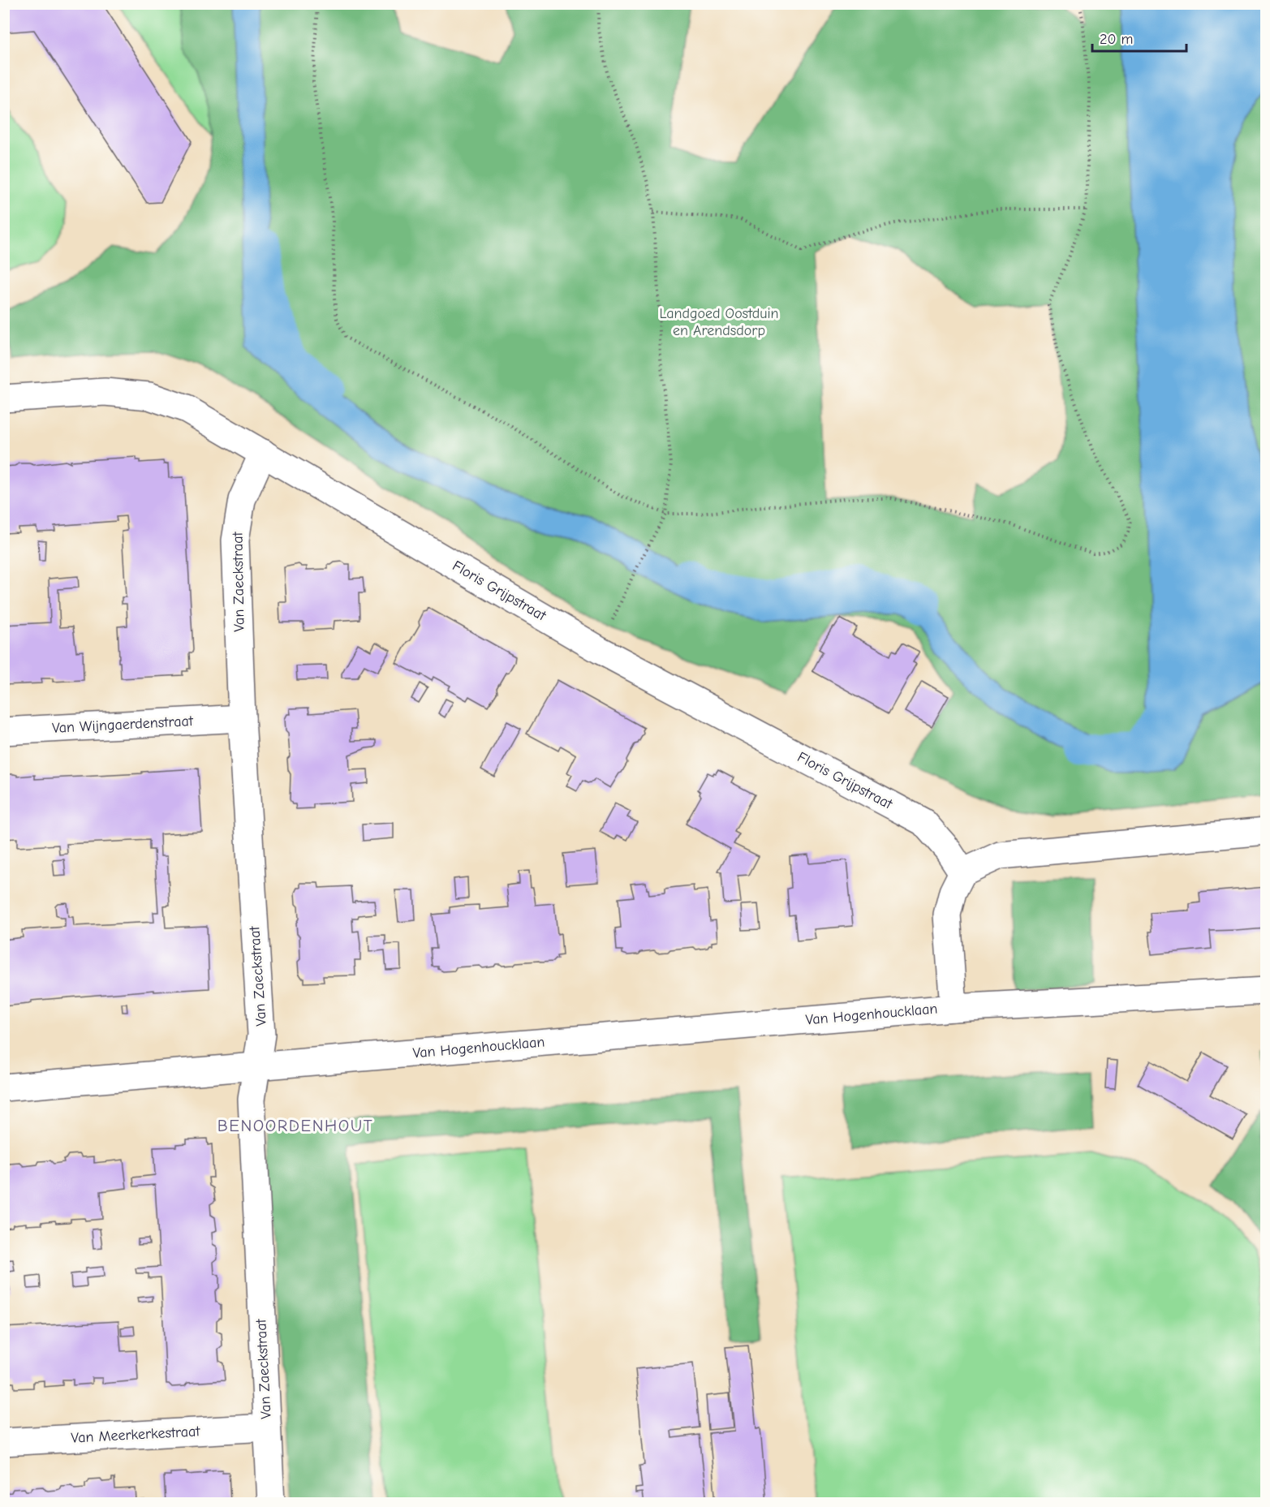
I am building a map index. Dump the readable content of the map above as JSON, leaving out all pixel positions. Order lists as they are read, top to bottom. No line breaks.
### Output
{"streets":{"street":["Van Zaeckstraat","Floris Grijpstraat","Van Wijngaerdenstraat","Van Hogenhoucklaan","Van Meerkerkestraat"]},"crossings":[["Van Zaeckstraat","Floris Grijpstraat"],["Van Zaeckstraat","Van Wijngaerdenstraat"],["Van Zaeckstraat","Van Hogenhoucklaan"],["Van Zaeckstraat","Van Meerkerkestraat"],["Floris Grijpstraat","Van Hogenhoucklaan"]],"districts":["BENOORDENHOUT"],"parks":["Landgoed Oostduin en Arendsdorp"],"scale_bar":"20 m"}
